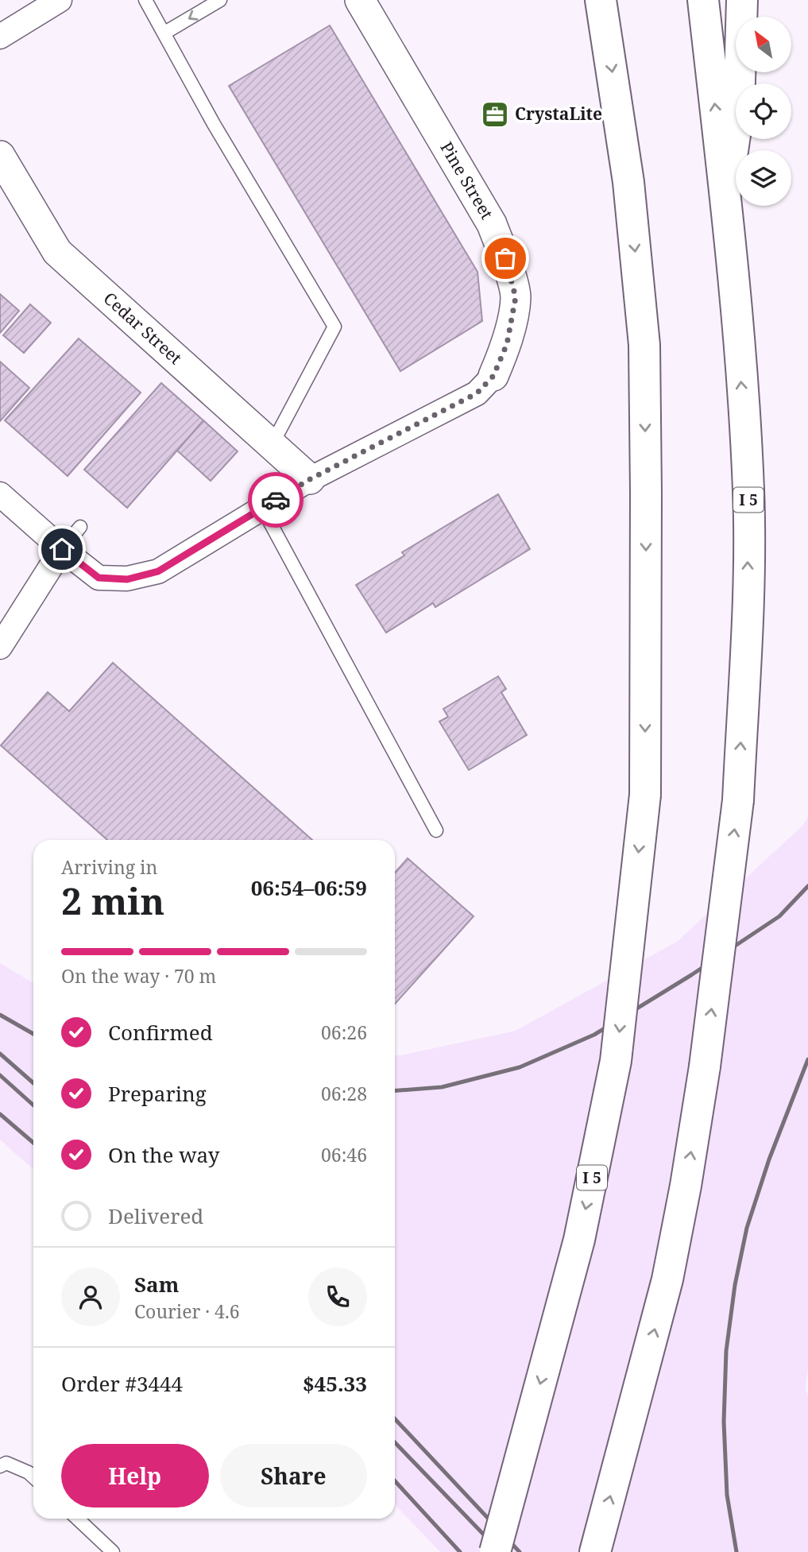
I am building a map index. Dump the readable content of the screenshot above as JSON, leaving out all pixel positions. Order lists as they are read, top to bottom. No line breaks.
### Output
{"streets":{"highway":["I 5"],"street":["Pine Street","Cedar Street"]},"places":{"office":["CrystaLite"]},"north":"top left","page":{"heading":["2 min","Arriving in","06:54–06:59"],"panel":["Sam","Courier · 4.6","Order #3444","$45.33"],"bar":"On the way · 70 m","list":[["Confirmed","06:26"],["Preparing","06:28"],["On the way","06:46"],"Delivered"],"buttons":["Help","Share"]}}
